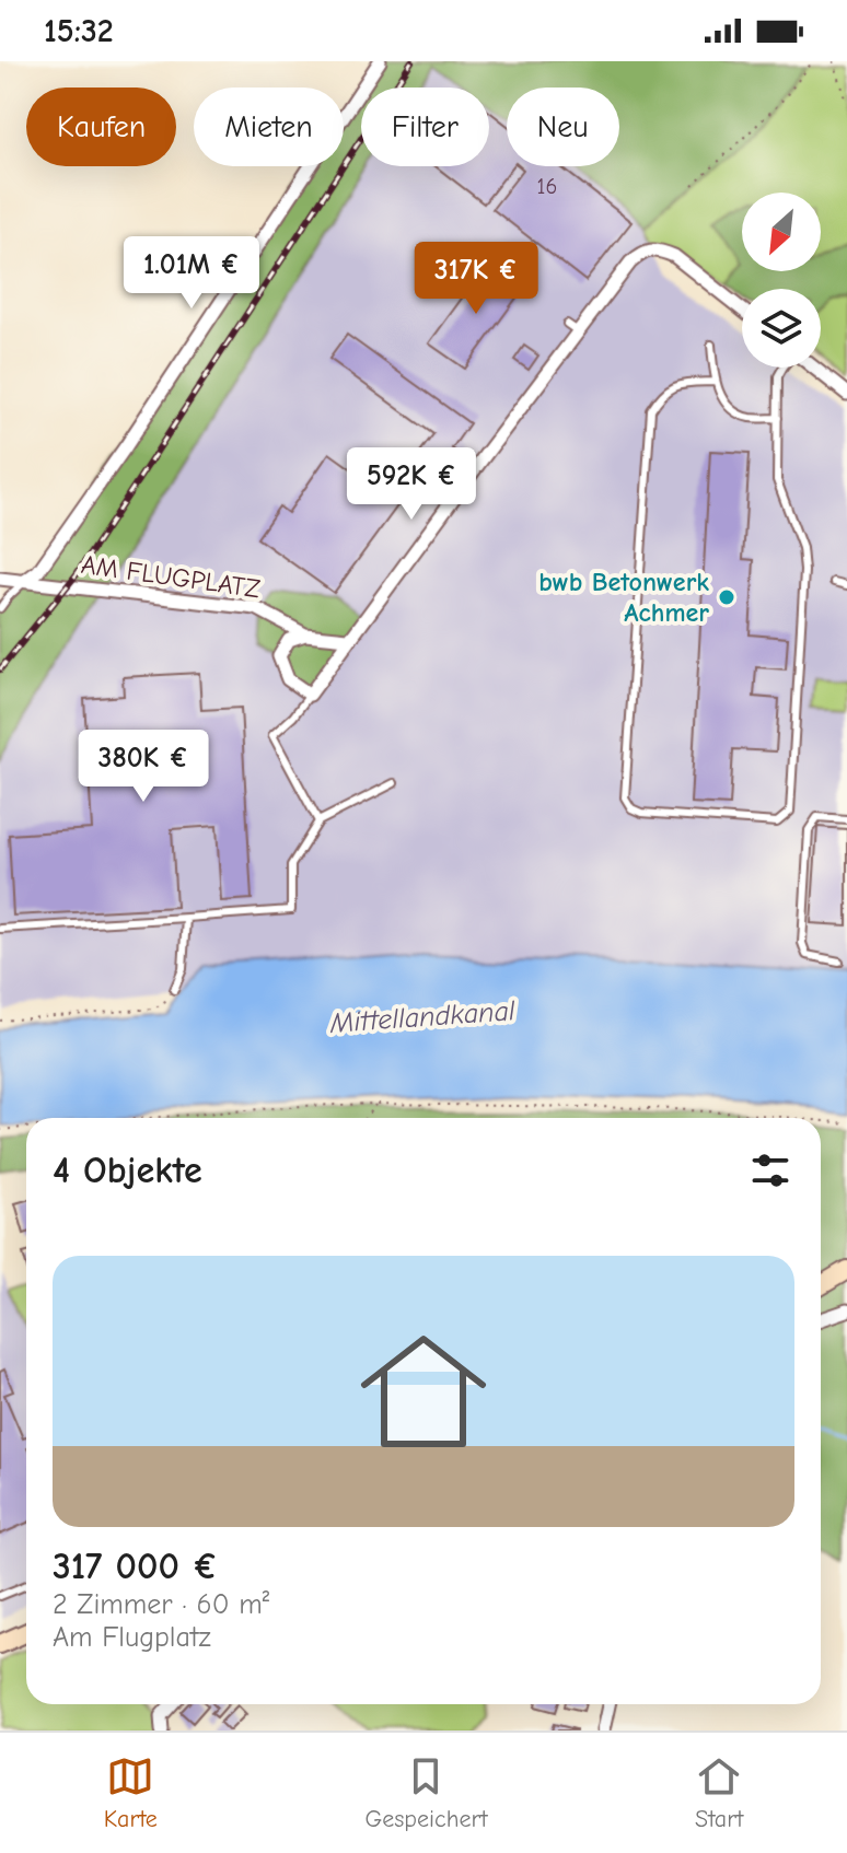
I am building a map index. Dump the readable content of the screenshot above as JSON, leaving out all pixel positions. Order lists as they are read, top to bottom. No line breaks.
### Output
{"streets":{"street":["AM FLUGPLATZ"]},"water":["Mittellandkanal"],"places":["bwb Betonwerk Achmer"],"house_numbers":["16"],"north":"bottom left","page":{"status":"15:32","chip":["Kaufen","Mieten","Filter","Neu"],"price":["1.01M €","317K €","592K €","380K €"],"heading":"4 Objekte","list":[{"name":"317 000 €","note":"2 Zimmer · 60 m² · Am Flugplatz"}],"tabs":["Karte","Gespeichert","Start"]}}
